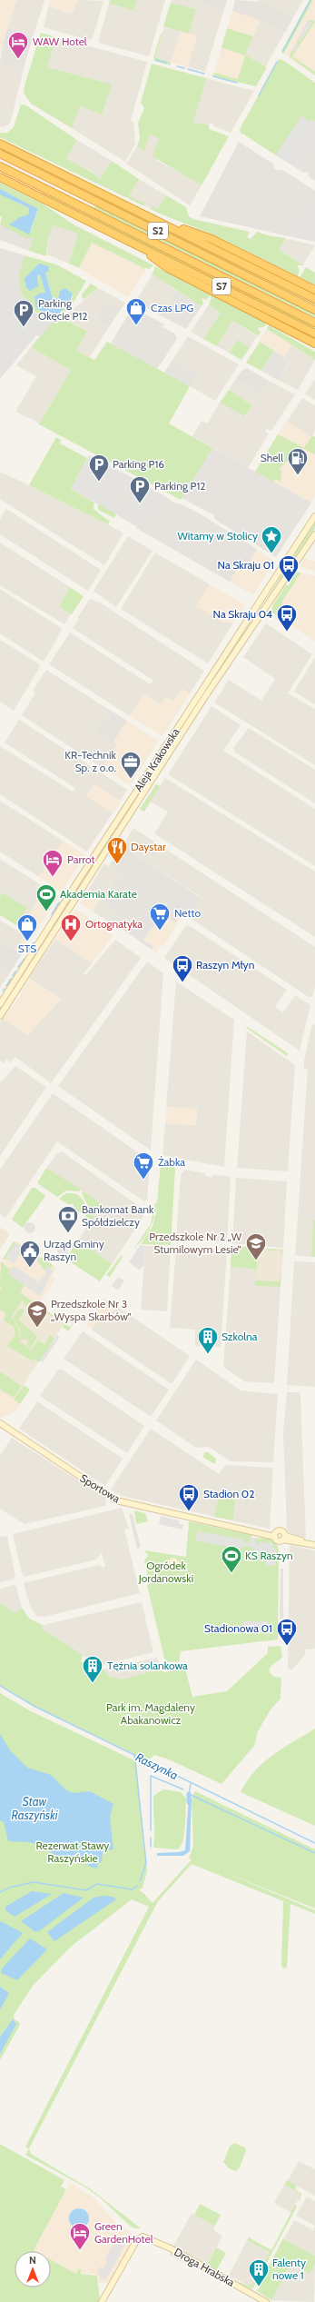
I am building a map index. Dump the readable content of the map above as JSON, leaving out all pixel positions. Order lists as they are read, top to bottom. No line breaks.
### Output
{"streets":{"highway":["S2","S7"],"main road":["Aleja Krakowska","Sportowa","Droga Hrabska"]},"water":["Raszynka","Staw Raszyński"],"parks":["Ogródek Jordanowski","Park im. Magdaleny Abakanowicz","Rezerwat Stawy Raszyńskie"],"places":{"hotel":["WAW Hotel","Parrot","Green GardenHotel"],"shop":["Czas LPG","STS"],"parking":["Parking Okęcie P12","Parking P16","Parking P12"],"fuel station":["Shell"],"place":["Witamy w Stolicy"],"bus stop":["Na Skraju 01","Na Skraju 04","Raszyn Młyn","Stadion 02","Stadionowa 01"],"office":["KR-Technik Sp. z o.o."],"restaurant":["Daystar"],"sports":["Akademia Karate","KS Raszyn"],"supermarket":["Netto","Żabka"],"hospital":["Ortognatyka"],"bank":["Bankomat Bank Spółdzielczy"],"school or university":["Przedszkole Nr 2 „W Stumilowym Lesie”","Przedszkole Nr 3 „Wyspa Skarbów”"],"public building":["Urząd Gminy Raszyn"],"building":["Szkolna","Tężnia solankowa","Falenty nowe 1"]},"north":"top"}
